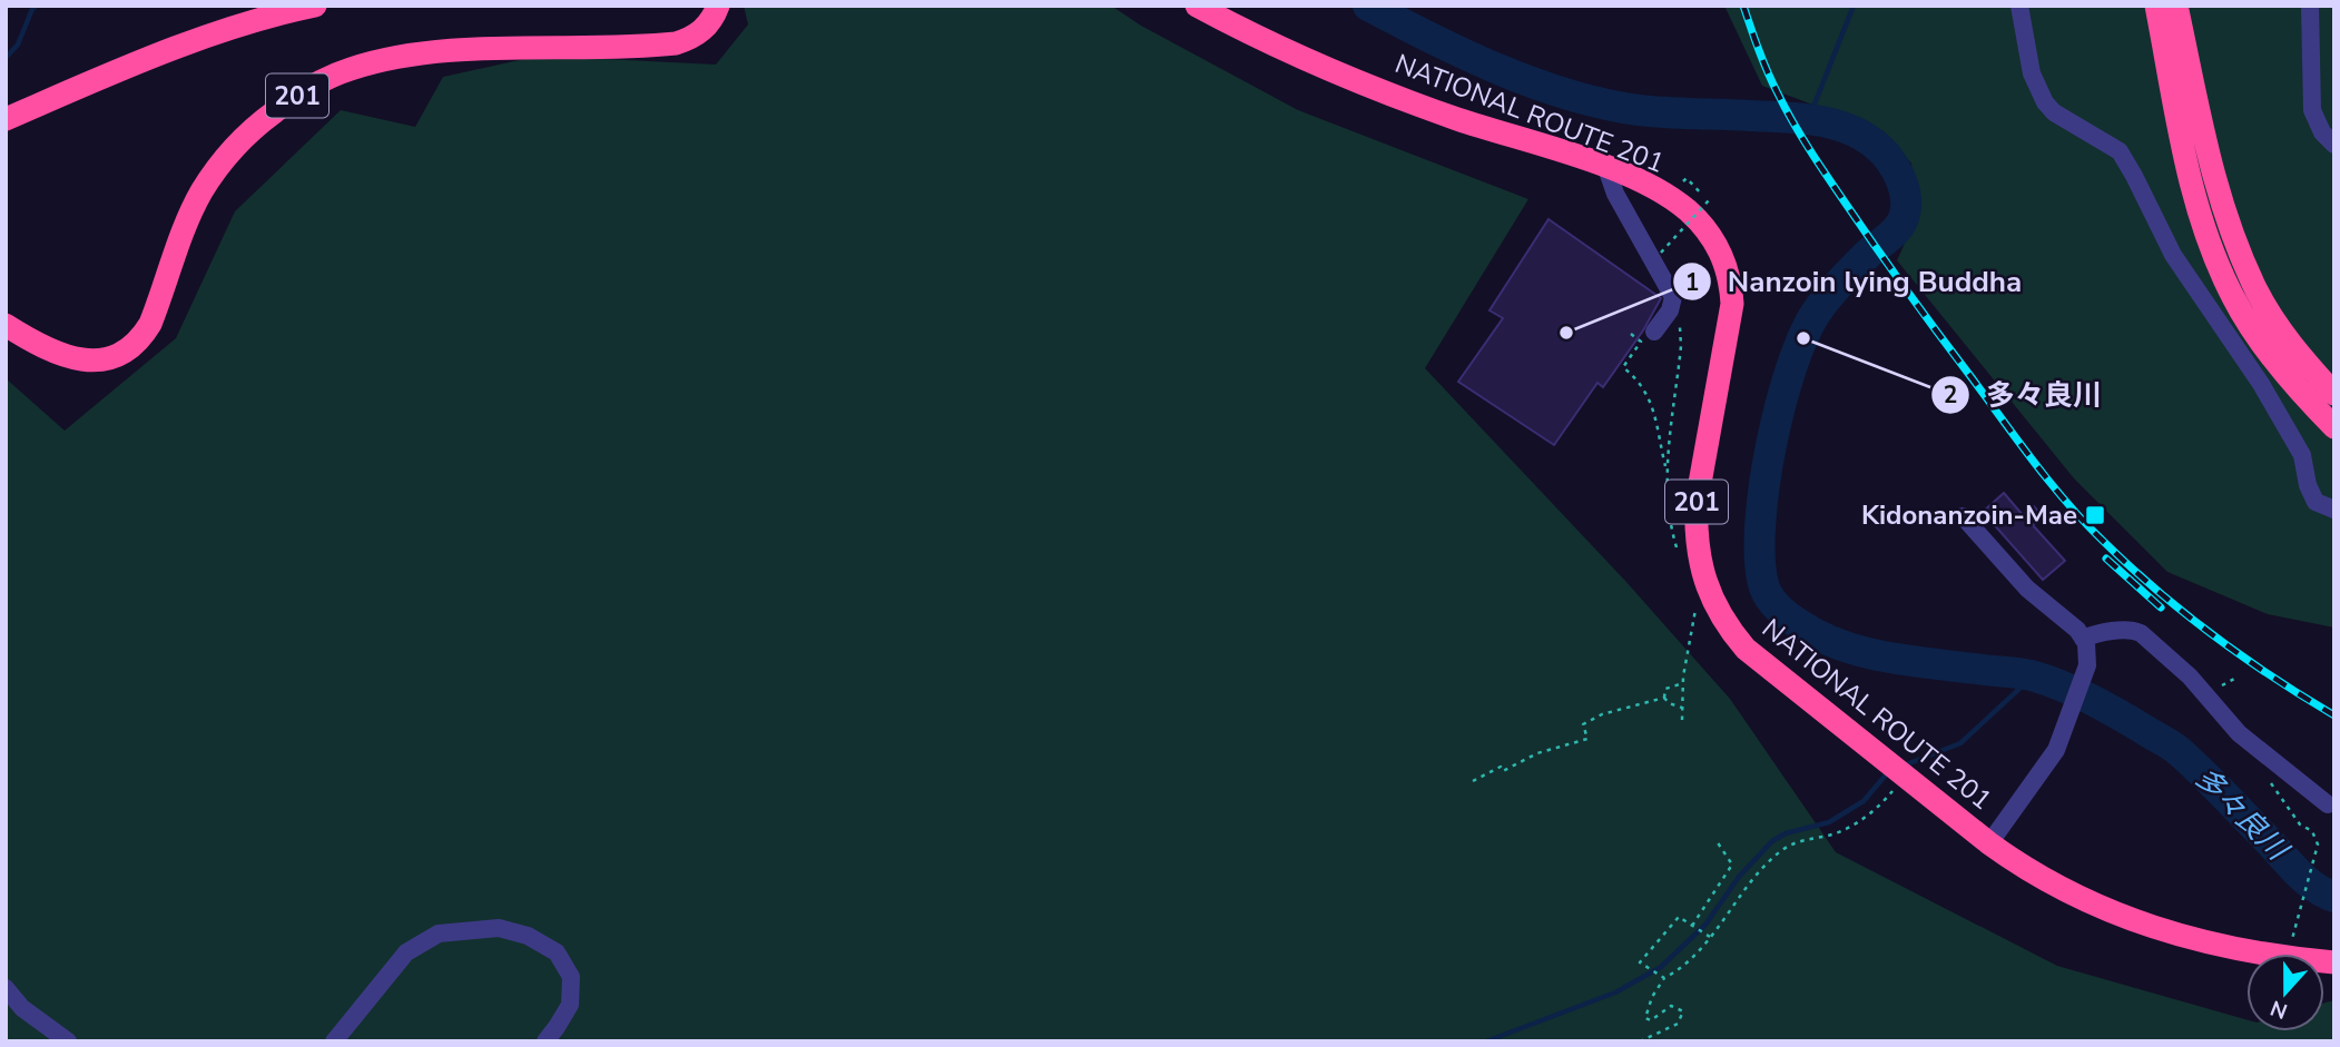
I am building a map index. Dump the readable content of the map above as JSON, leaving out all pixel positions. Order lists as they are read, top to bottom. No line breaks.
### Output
{"streets":{"highway":["201","NATIONAL ROUTE 201"]},"water":["多々良川"],"places":{"other":["Nanzoin lying Buddha","多々良川"],"transit":["Kidonanzoin-Mae"]},"north":"bottom"}
